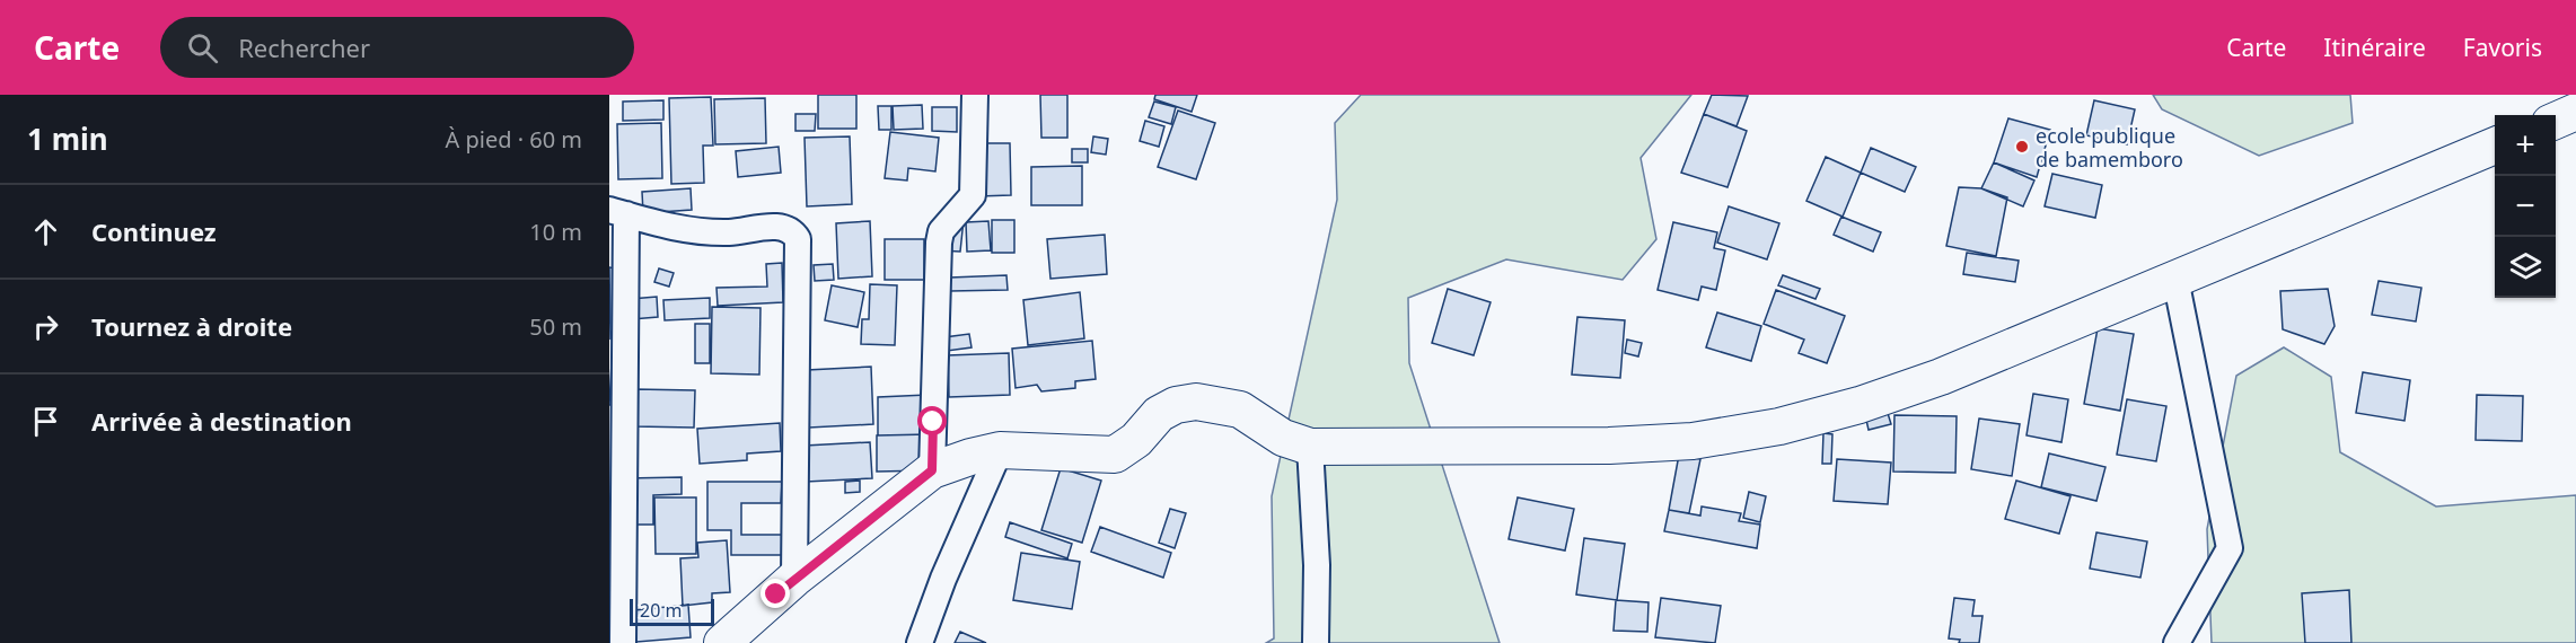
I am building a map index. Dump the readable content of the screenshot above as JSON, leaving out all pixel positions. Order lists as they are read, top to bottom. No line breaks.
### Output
{"places":["ecole publique de bamemboro"],"scale_bar":"20 m","page":{"header":"Carte","search":"Rechercher","nav":["Carte","Itinéraire","Favoris"],"heading":["1 min","À pied · 60 m"],"map_buttons":["+","−"],"list":[["Continuez","10 m"],["Tournez à droite","50 m"],"Arrivée à destination"],"scale":"20 m"}}
